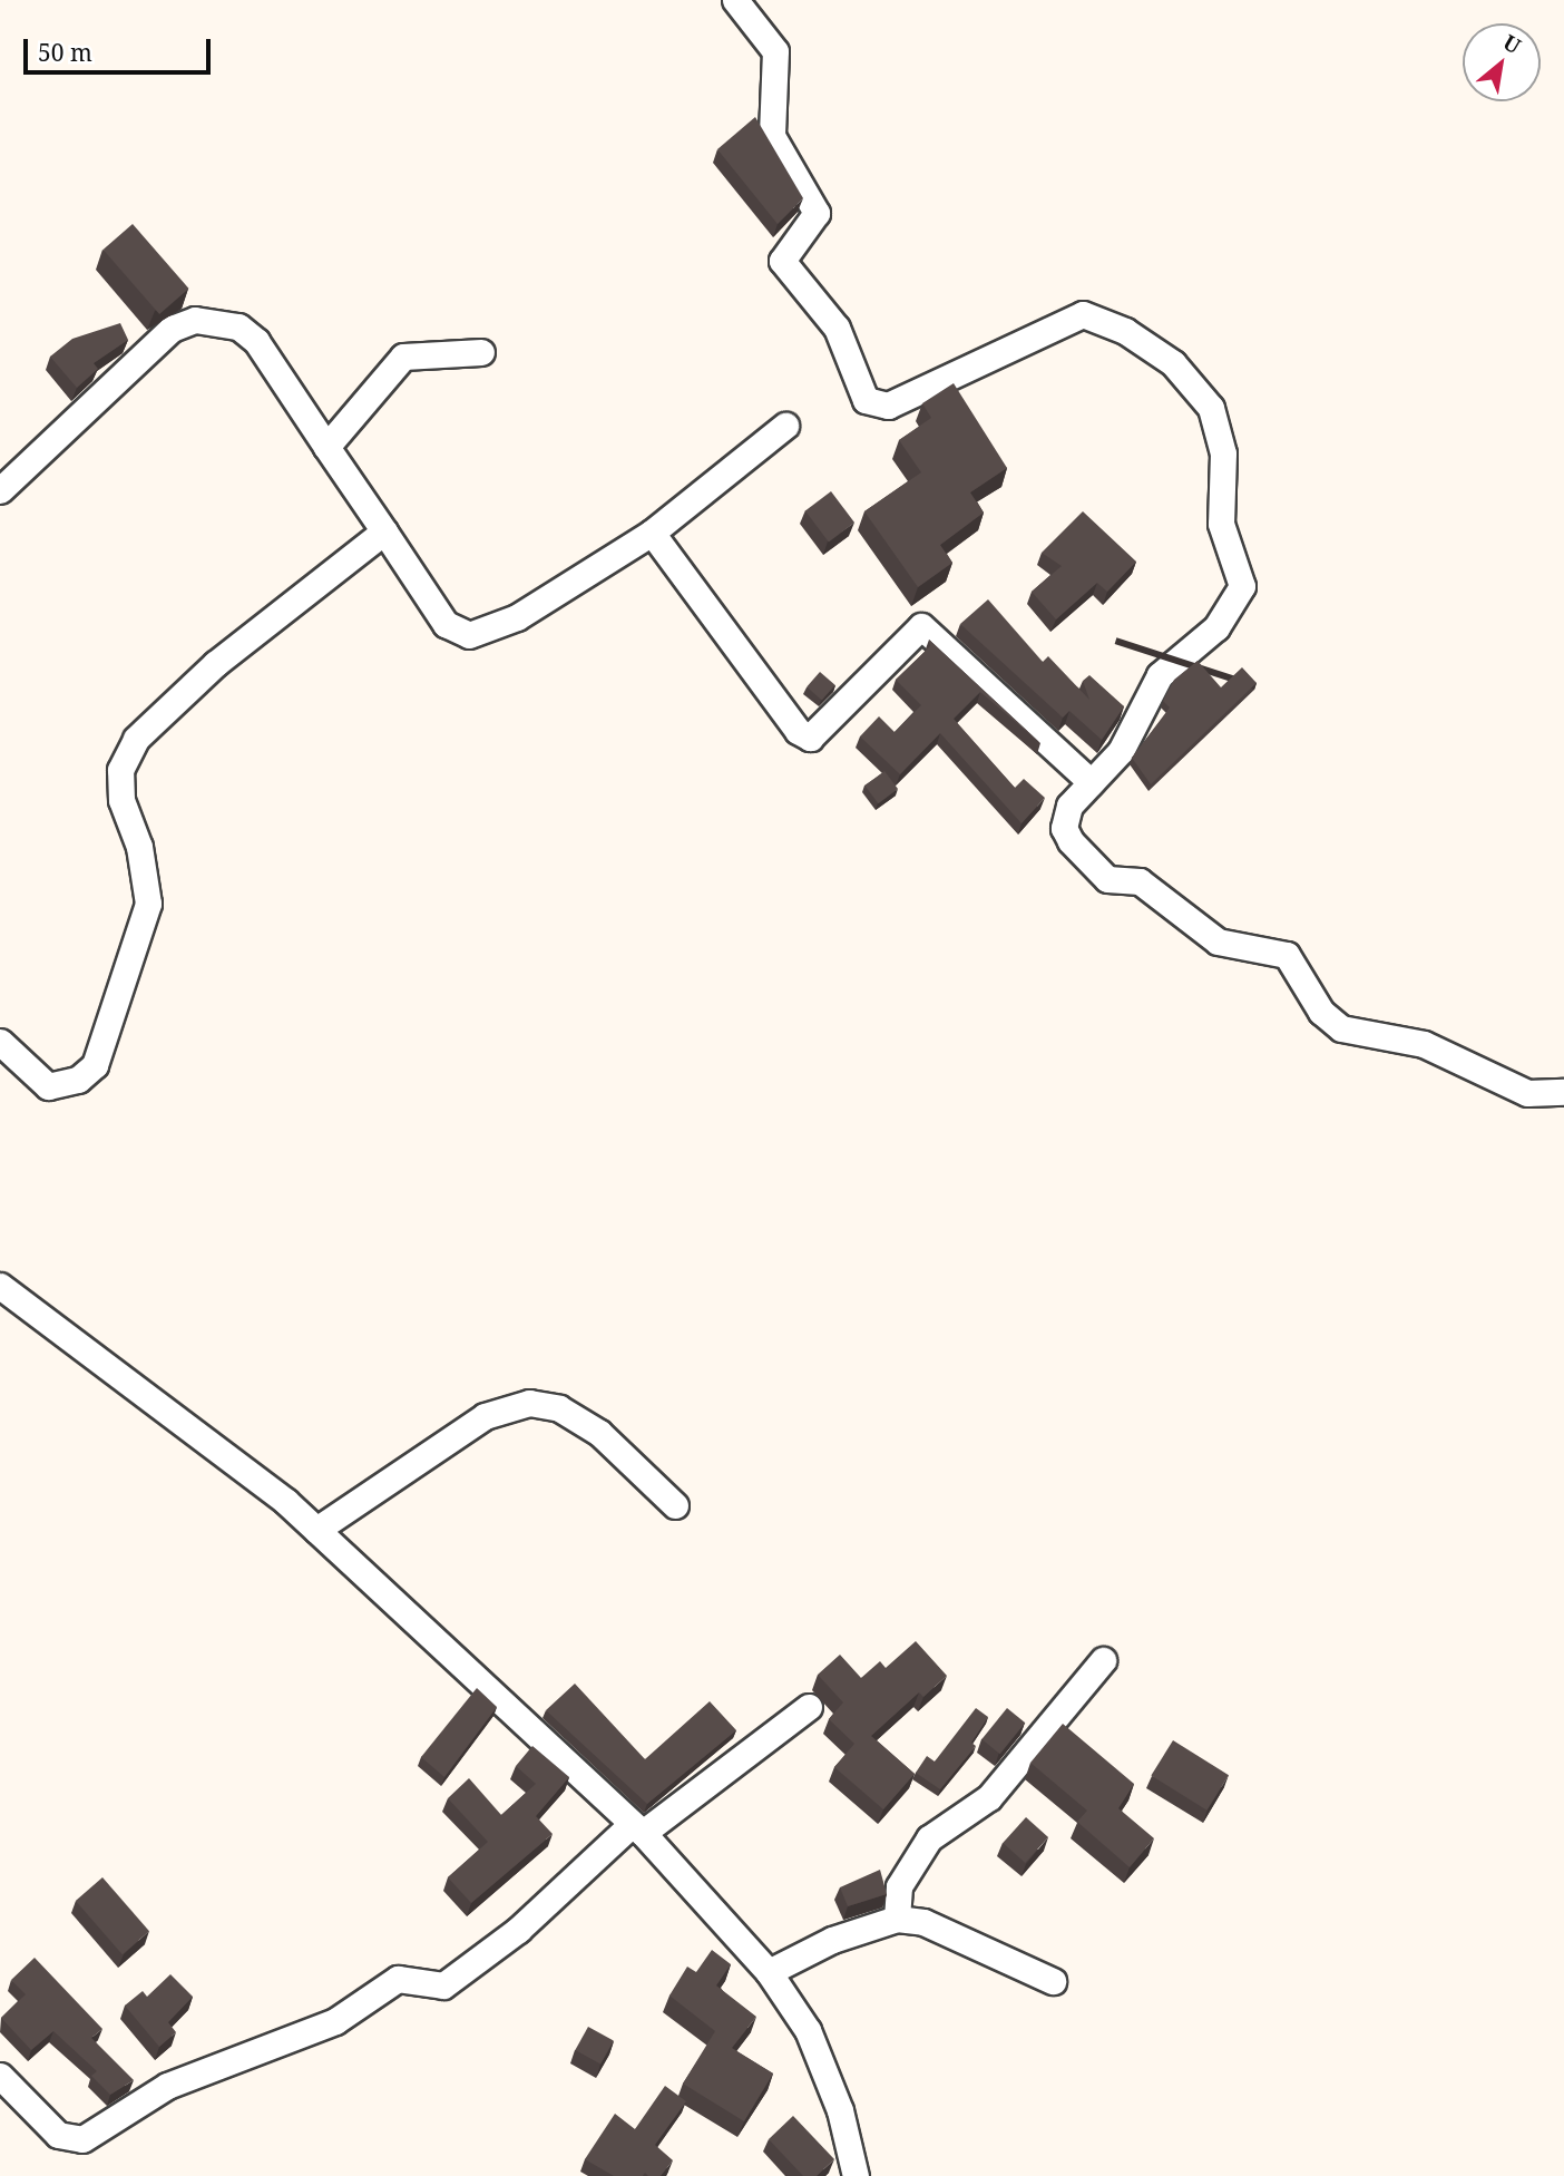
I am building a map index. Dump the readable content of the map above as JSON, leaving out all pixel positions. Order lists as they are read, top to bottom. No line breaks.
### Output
{"scale_bar":"50 m","north":"top right"}
